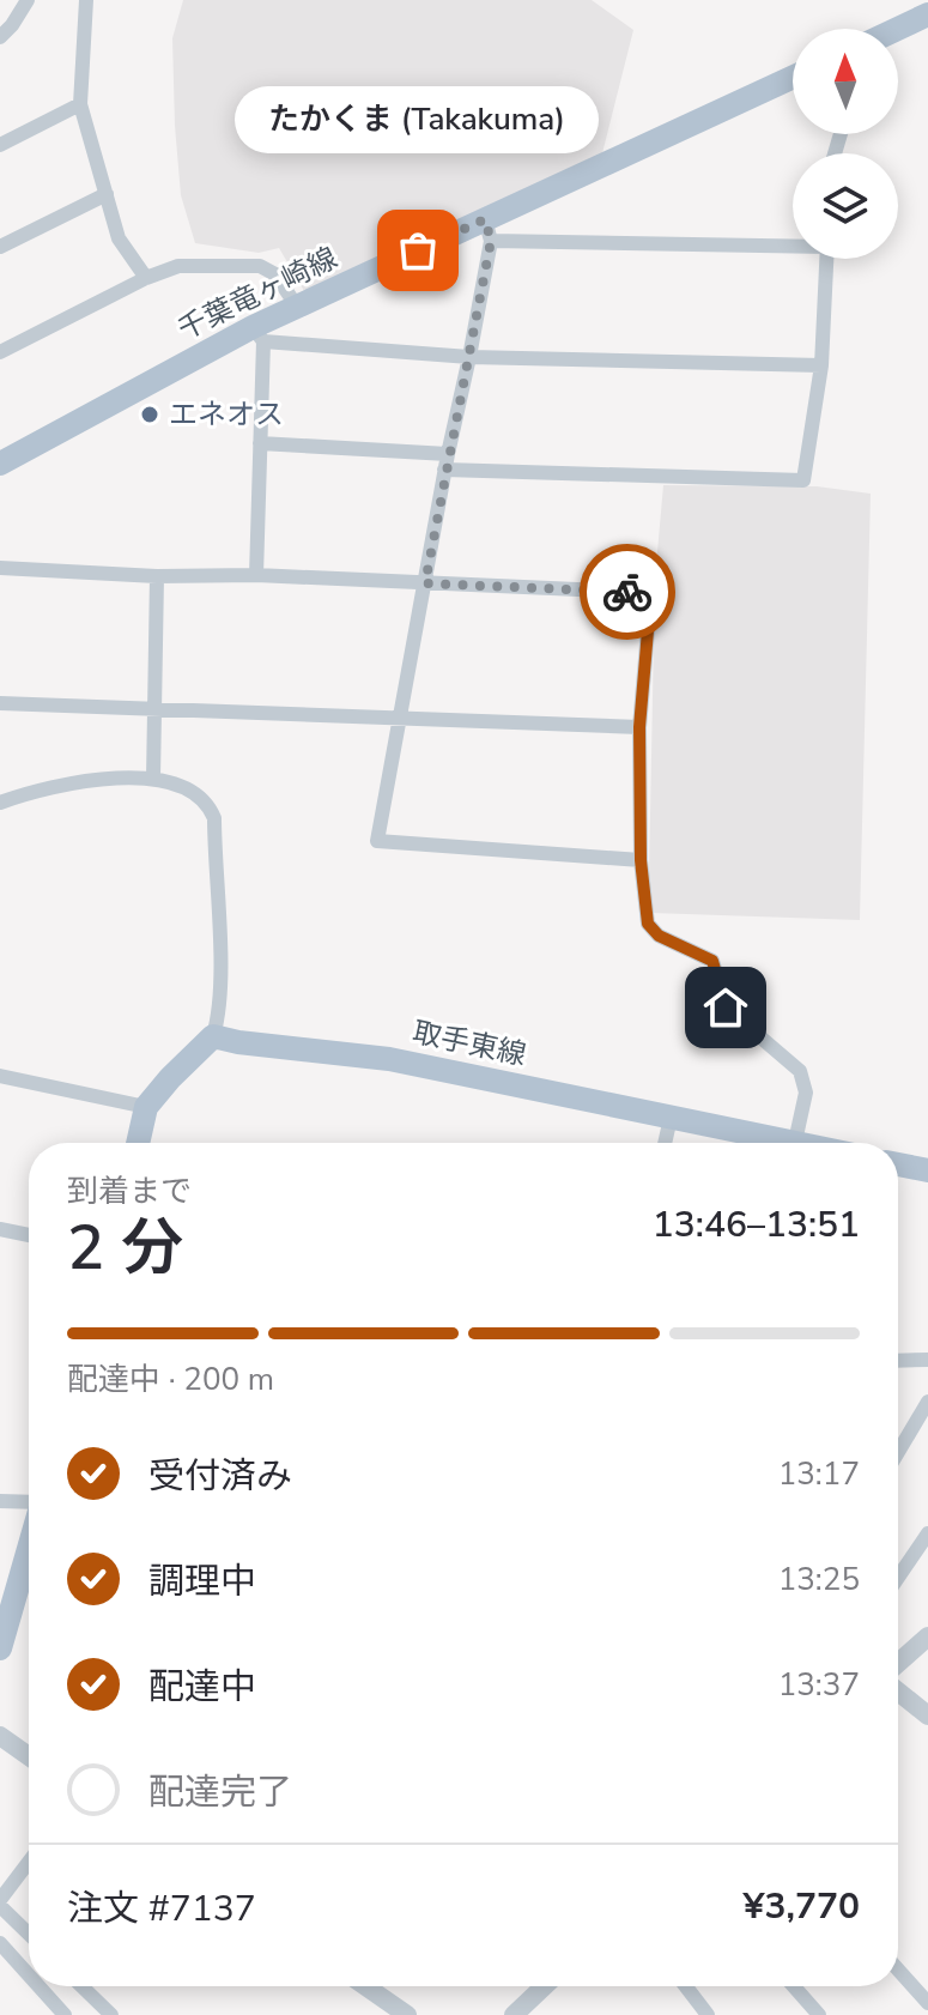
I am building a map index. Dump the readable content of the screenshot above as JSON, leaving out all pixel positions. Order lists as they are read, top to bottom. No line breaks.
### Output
{"streets":{"main road":["千葉竜ヶ崎線","取手東線"]},"places":["たかくま (Takakuma)","エネオス"],"north":"top","page":{"bubble":"たかくま (Takakuma)","heading":["2 分","到着まで","13:46–13:51"],"panel":["注文 #7137","¥3,770"],"bar":"配達中 · 200 m","list":[["受付済み","13:17"],["調理中","13:25"],["配達中","13:37"],"配達完了"]}}
